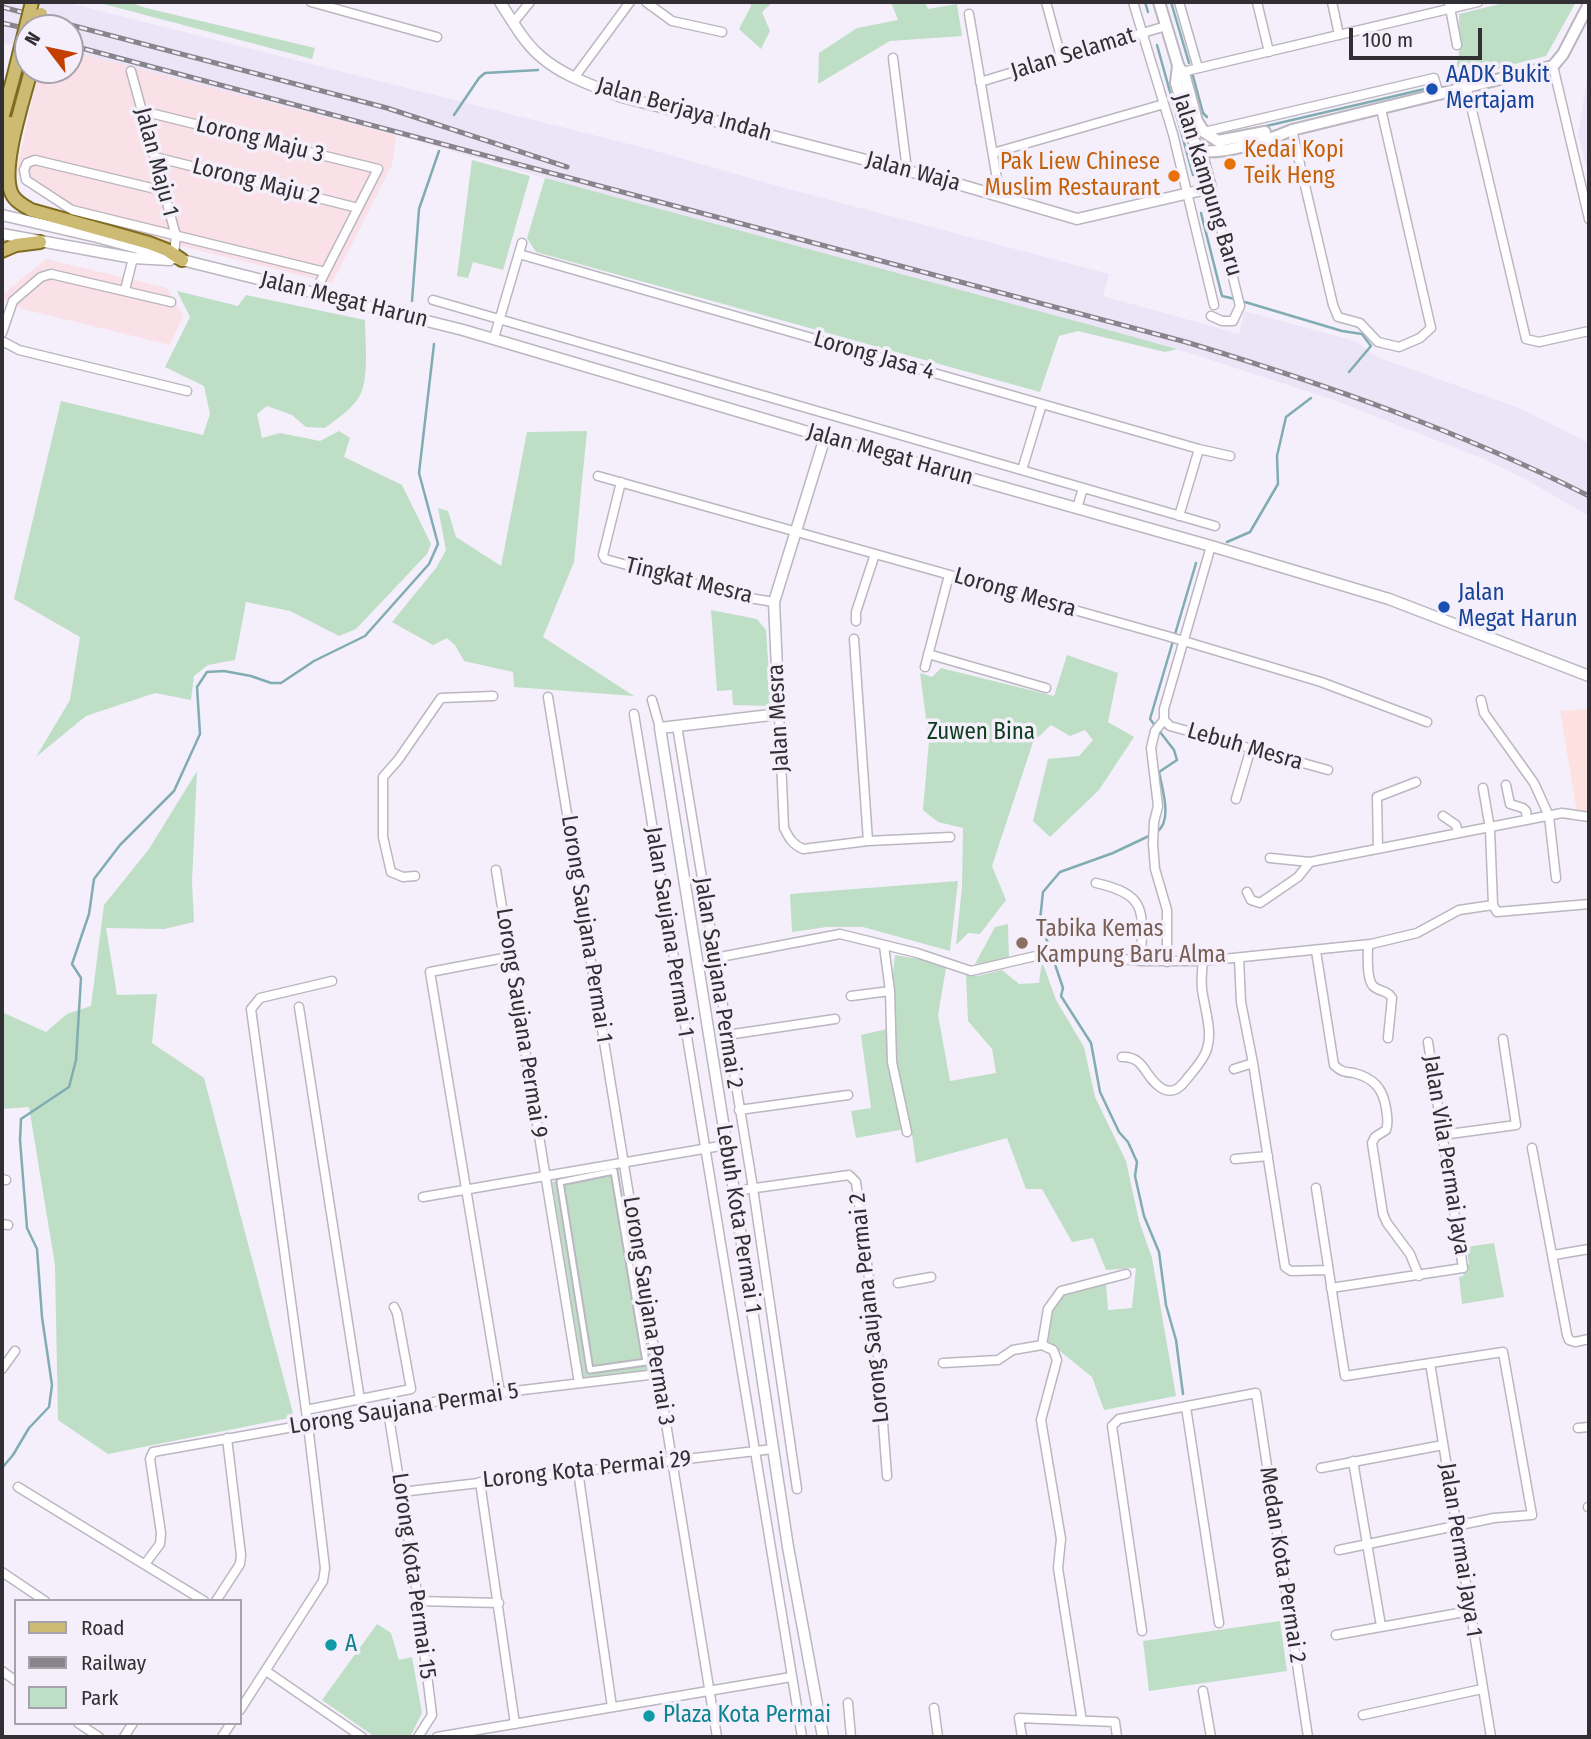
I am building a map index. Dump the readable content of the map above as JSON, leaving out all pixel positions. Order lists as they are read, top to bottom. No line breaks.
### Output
{"streets":{"main road":["Jalan Kampung Baru"],"street":["Jalan Selamat","Jalan Berjaya Indah","Lorong Maju 3","Jalan Maju 1","Jalan Waja","Lorong Maju 2","Jalan Megat Harun","Lorong Jasa 4","Tingkat Mesra","Lorong Mesra","Jalan Mesra","Lebuh Mesra","Lorong Saujana Permai 1","Jalan Saujana Permai 1","Jalan Saujana Permai 2","Lorong Saujana Permai 9","Jalan Vila Permai Jaya","Lebuh Kota Permai 1","Lorong Saujana Permai 2","Lorong Saujana Permai 3","Lorong Saujana Permai 5","Lorong Kota Permai 29","Jalan Permai Jaya 1","Medan Kota Permai 2","Lorong Kota Permai 15"]},"crossings":[["Jalan Selamat","Jalan Kampung Baru"],["Jalan Berjaya Indah","Jalan Waja"],["Lorong Maju 3","Jalan Maju 1"],["Lorong Maju 3","Lorong Maju 2"],["Jalan Maju 1","Lorong Maju 2"],["Jalan Maju 1","Jalan Megat Harun"],["Jalan Waja","Jalan Kampung Baru"],["Jalan Megat Harun","Jalan Mesra"],["Tingkat Mesra","Lorong Mesra"],["Tingkat Mesra","Jalan Mesra"],["Lorong Mesra","Jalan Mesra"],["Lorong Saujana Permai 1","Lorong Saujana Permai 3"],["Jalan Saujana Permai 1","Lebuh Kota Permai 1"],["Jalan Saujana Permai 2","Lorong Saujana Permai 2"],["Lorong Saujana Permai 9","Lorong Saujana Permai 5"],["Lebuh Kota Permai 1","Lorong Saujana Permai 2"],["Lebuh Kota Permai 1","Lorong Kota Permai 29"],["Lorong Saujana Permai 3","Lorong Saujana Permai 5"],["Lorong Saujana Permai 3","Lorong Kota Permai 29"],["Lorong Saujana Permai 5","Lorong Kota Permai 15"],["Lorong Kota Permai 29","Lorong Kota Permai 15"]],"parks":["Zuwen Bina"],"places":["AADK Bukit Mertajam","Kedai Kopi Teik Heng","Pak Liew Chinese Muslim Restaurant","Jalan Megat Harun","Tabika Kemas Kampung Baru Alma","A","Plaza Kota Permai"],"legend":["Road","Railway","Park"],"scale_bar":"100 m","north":"top left"}
